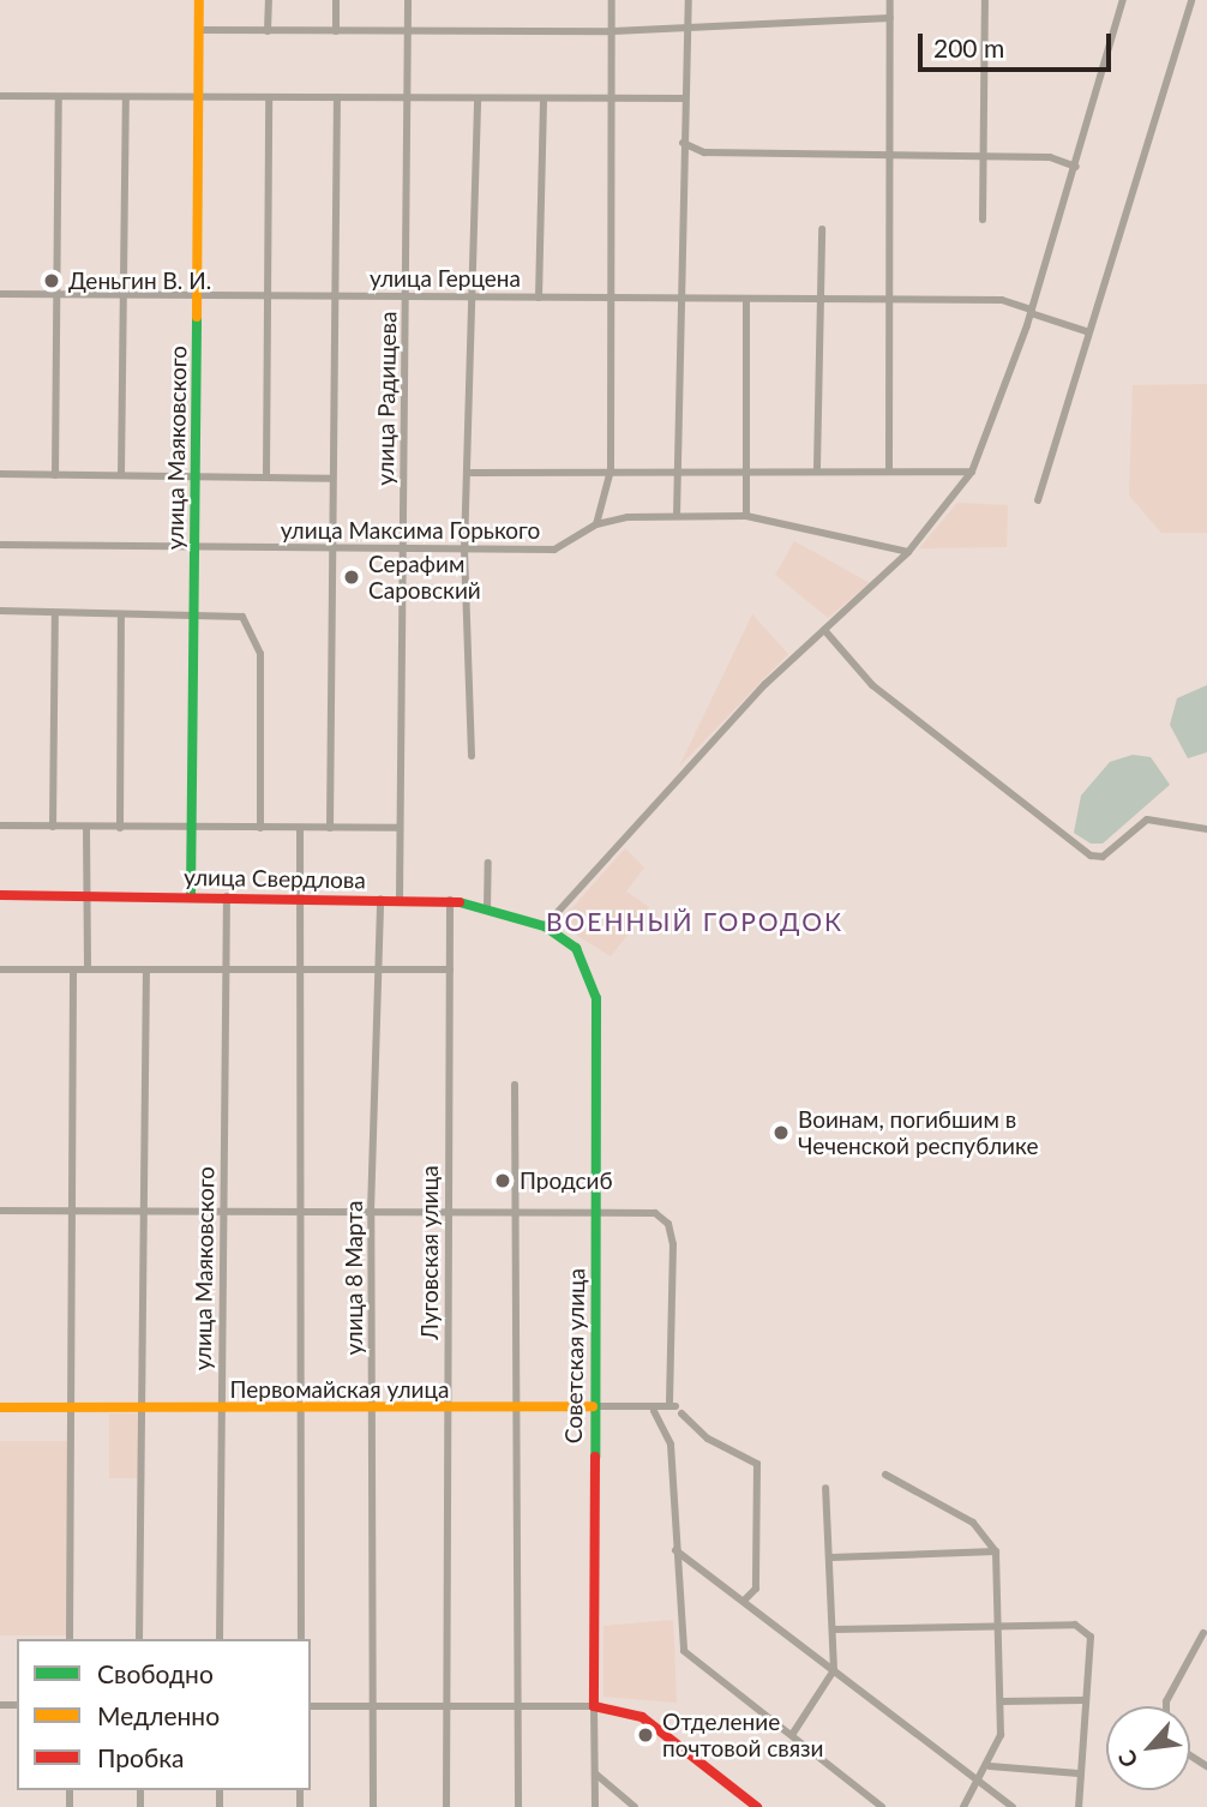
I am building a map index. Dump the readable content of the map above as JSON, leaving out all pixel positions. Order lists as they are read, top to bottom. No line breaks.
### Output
{"streets":{"street":["улица Герцена","улица Радищева","улица Маяковского","улица Максима Горького","улица Свердлова","Луговская улица","улица 8 Марта","Советская улица","Первомайская улица"]},"crossings":[["улица Герцена","улица Радищева"],["улица Герцена","улица Маяковского"],["улица Радищева","улица Максима Горького"],["улица Радищева","улица Свердлова"],["улица Маяковского","улица Максима Горького"],["улица Маяковского","улица Свердлова"],["улица Маяковского","Первомайская улица"],["улица Свердлова","Луговская улица"],["улица Свердлова","улица 8 Марта"],["улица Свердлова","Советская улица"],["Луговская улица","Первомайская улица"],["улица 8 Марта","Первомайская улица"],["Советская улица","Первомайская улица"]],"districts":["ВОЕННЫЙ ГОРОДОК"],"places":["Деньгин В. И.","Серафим Саровский","Воинам, погибшим в Чеченской республике","Продсиб","Отделение почтовой связи"],"legend":["Свободно","Медленно","Пробка"],"scale_bar":"200 m","north":"bottom left"}
